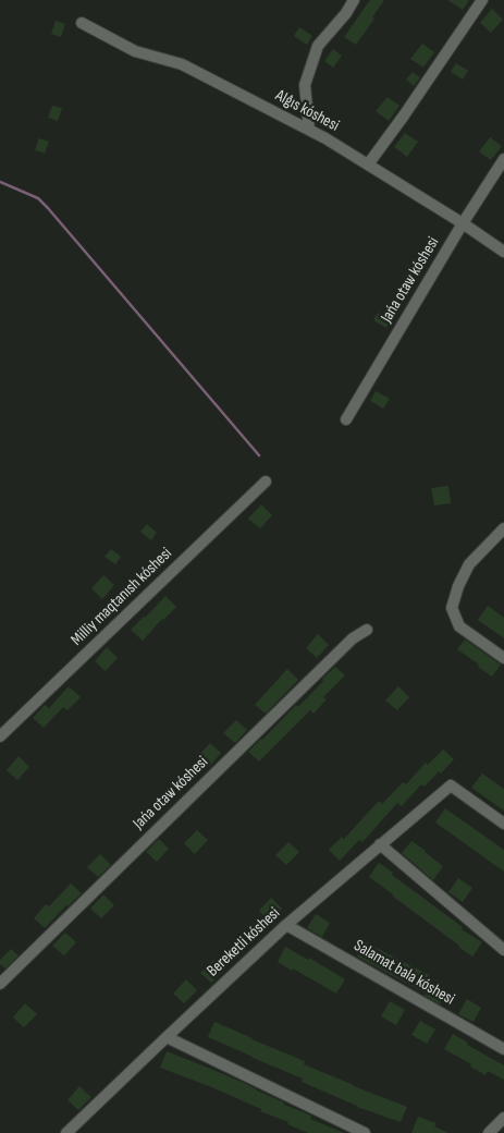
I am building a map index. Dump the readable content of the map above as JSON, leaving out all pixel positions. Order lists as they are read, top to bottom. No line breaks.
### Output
{"streets":{"street":["Alǵıs kóshesi","Jańa otaw kóshesi","Milliy maqtanısh kóshesi","Bereketli kóshesi","Salamat bala kóshesi"]},"crossings":[["Alǵıs kóshesi","Jańa otaw kóshesi"],["Bereketli kóshesi","Salamat bala kóshesi"]]}
